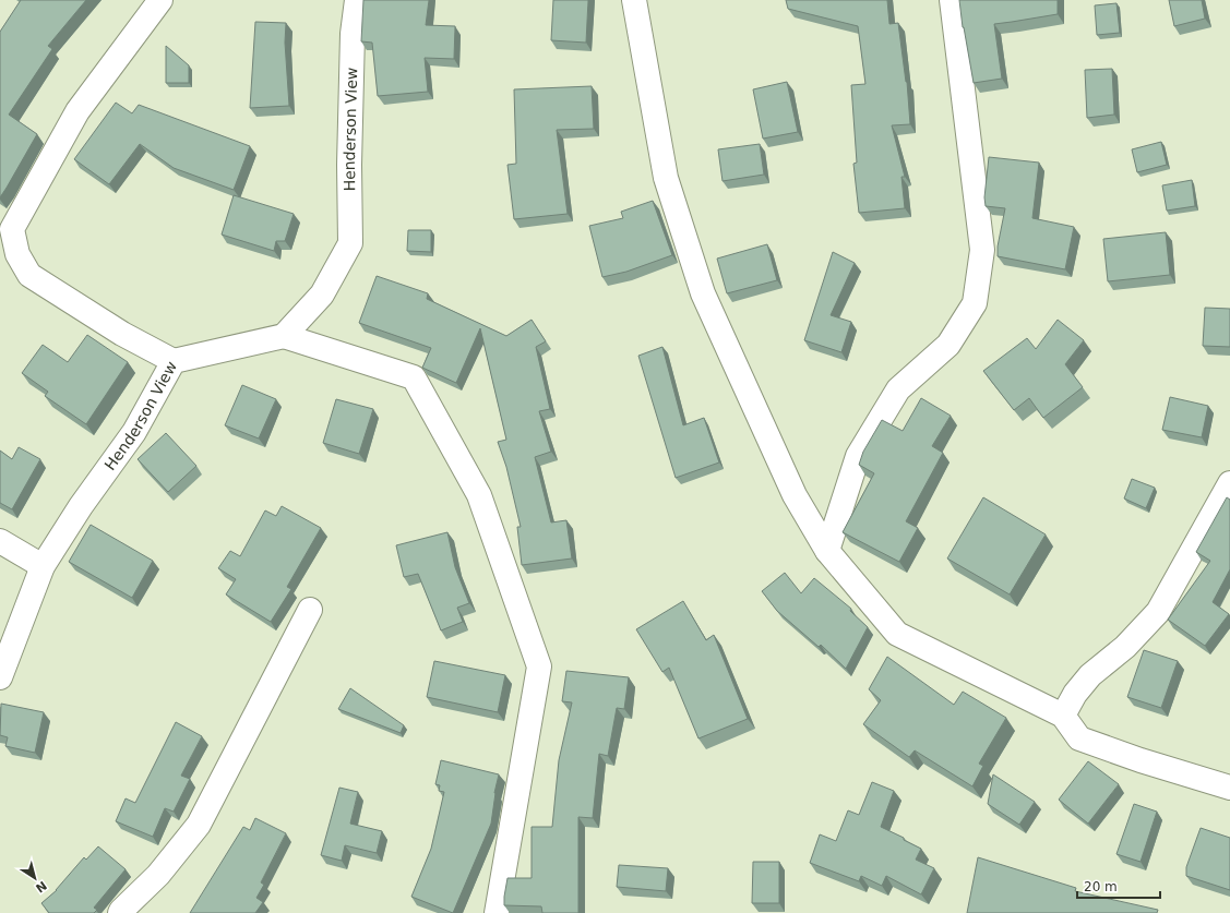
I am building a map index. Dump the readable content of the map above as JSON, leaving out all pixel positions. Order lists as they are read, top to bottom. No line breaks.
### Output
{"streets":{"street":["Henderson View"]},"scale_bar":"20 m","north":"bottom right"}
